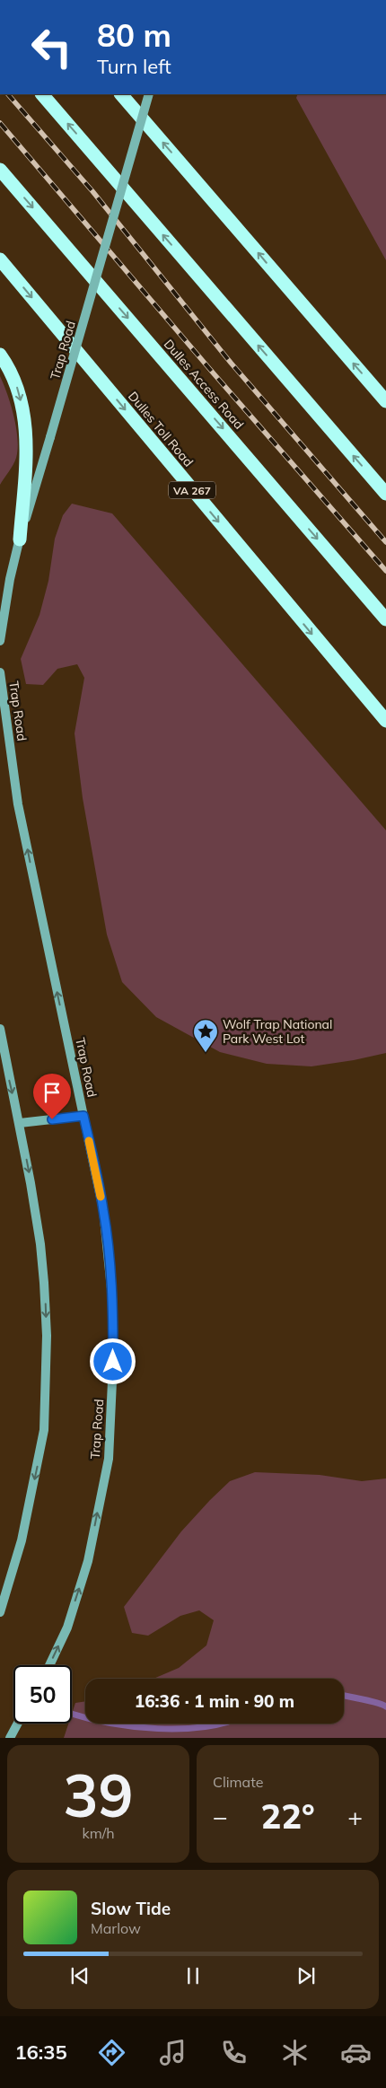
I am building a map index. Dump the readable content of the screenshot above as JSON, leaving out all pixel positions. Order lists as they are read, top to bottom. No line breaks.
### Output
{"streets":{"highway":["Dulles Access Road","Dulles Toll Road","VA 267"],"main road":["Trap Road"]},"one_way":["Dulles Toll Road"],"places":{"place":["Wolf Trap National Park West Lot"]},"page":{"turn":["80 m","Turn left"],"limit":"50","trip":"16:36 · 1 min · 90 m","tile":[["39","km/h"],"Climate"],"heat":["−","22°","+"],"song":["Slow Tide","Marlow"],"tabs":"16:35"}}
